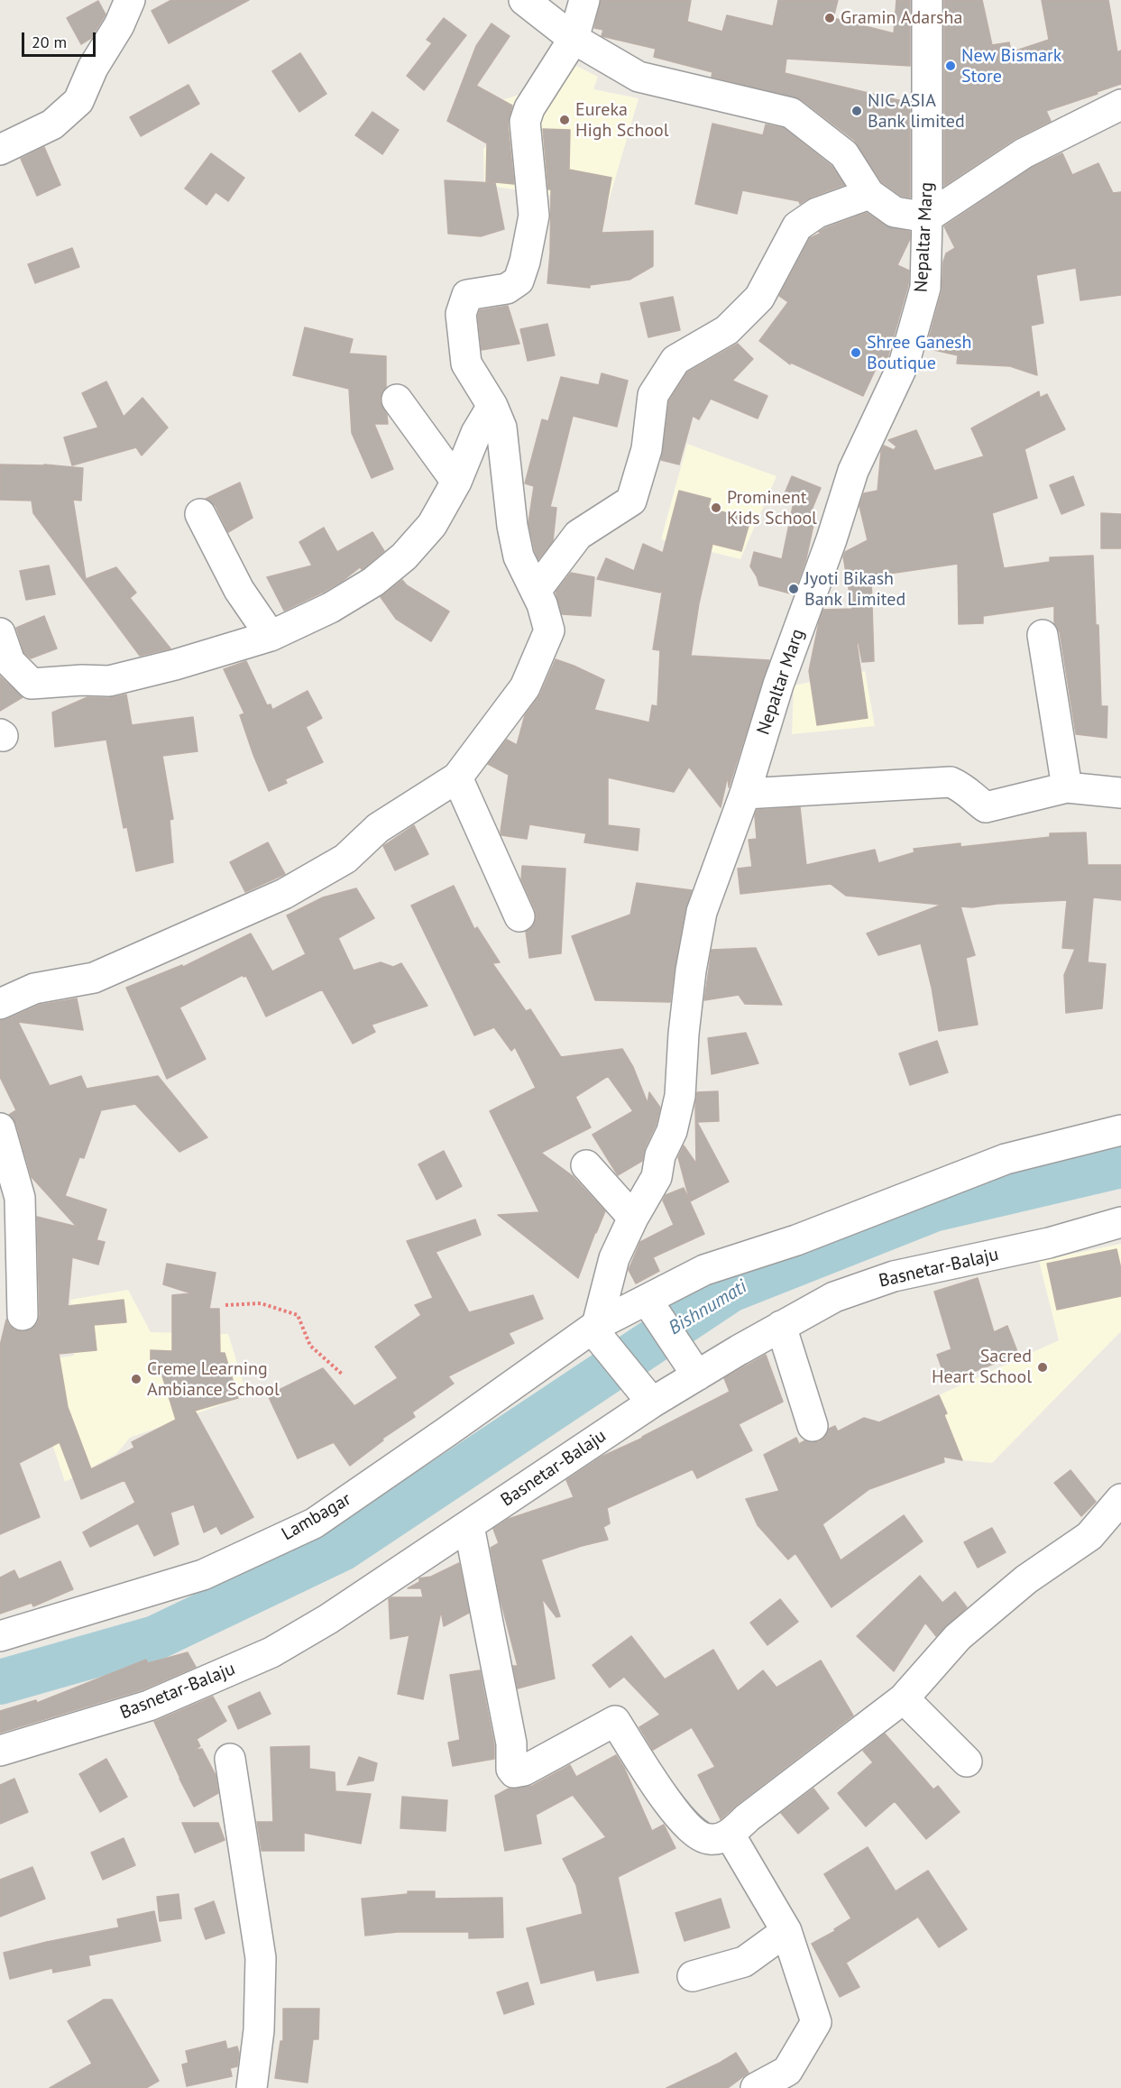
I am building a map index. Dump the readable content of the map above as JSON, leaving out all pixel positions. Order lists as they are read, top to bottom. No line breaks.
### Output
{"streets":{"street":["Nepaltar Marg","Basnetar-Balaju","Lambagar"]},"crossings":[["Nepaltar Marg","Lambagar"]],"water":["Bishnumati"],"places":["Gramin Adarsha","New Bismark Store","NIC ASIA Bank limited","Eureka High School","Shree Ganesh Boutique","Prominent Kids School","Jyoti Bikash Bank Limited","Sacred Heart School","Creme Learning Ambiance School"],"scale_bar":"20 m"}
